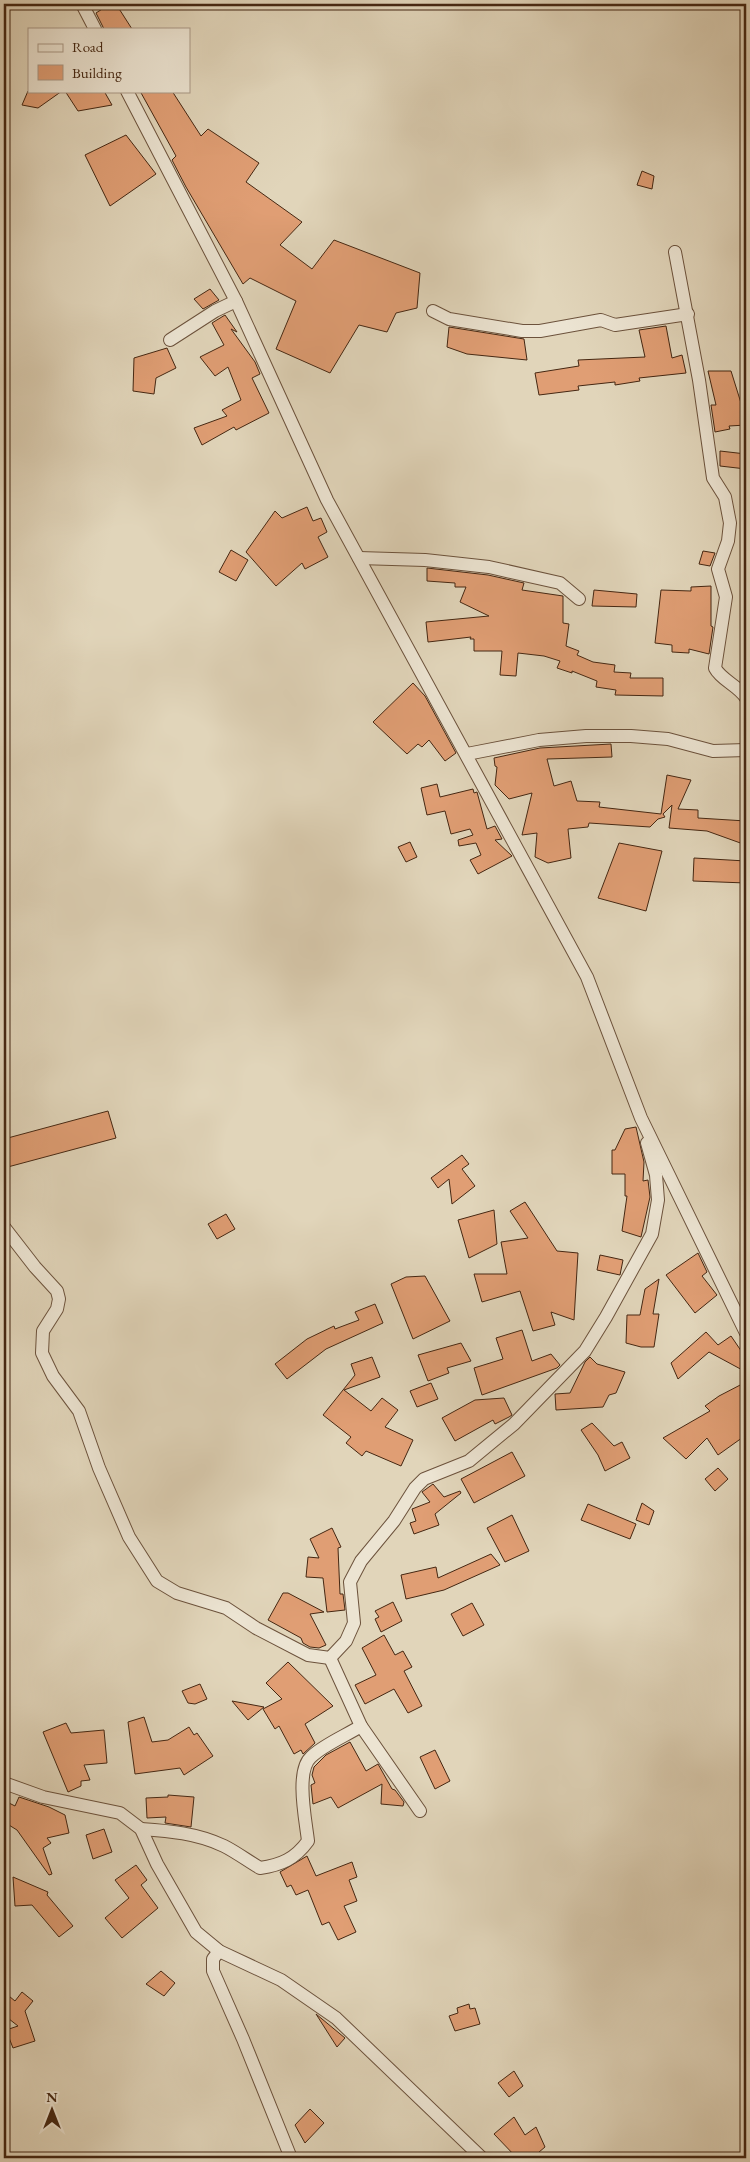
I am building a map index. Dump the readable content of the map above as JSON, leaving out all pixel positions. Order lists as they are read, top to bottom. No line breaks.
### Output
{"legend":["Road","Building"],"north":"top"}
